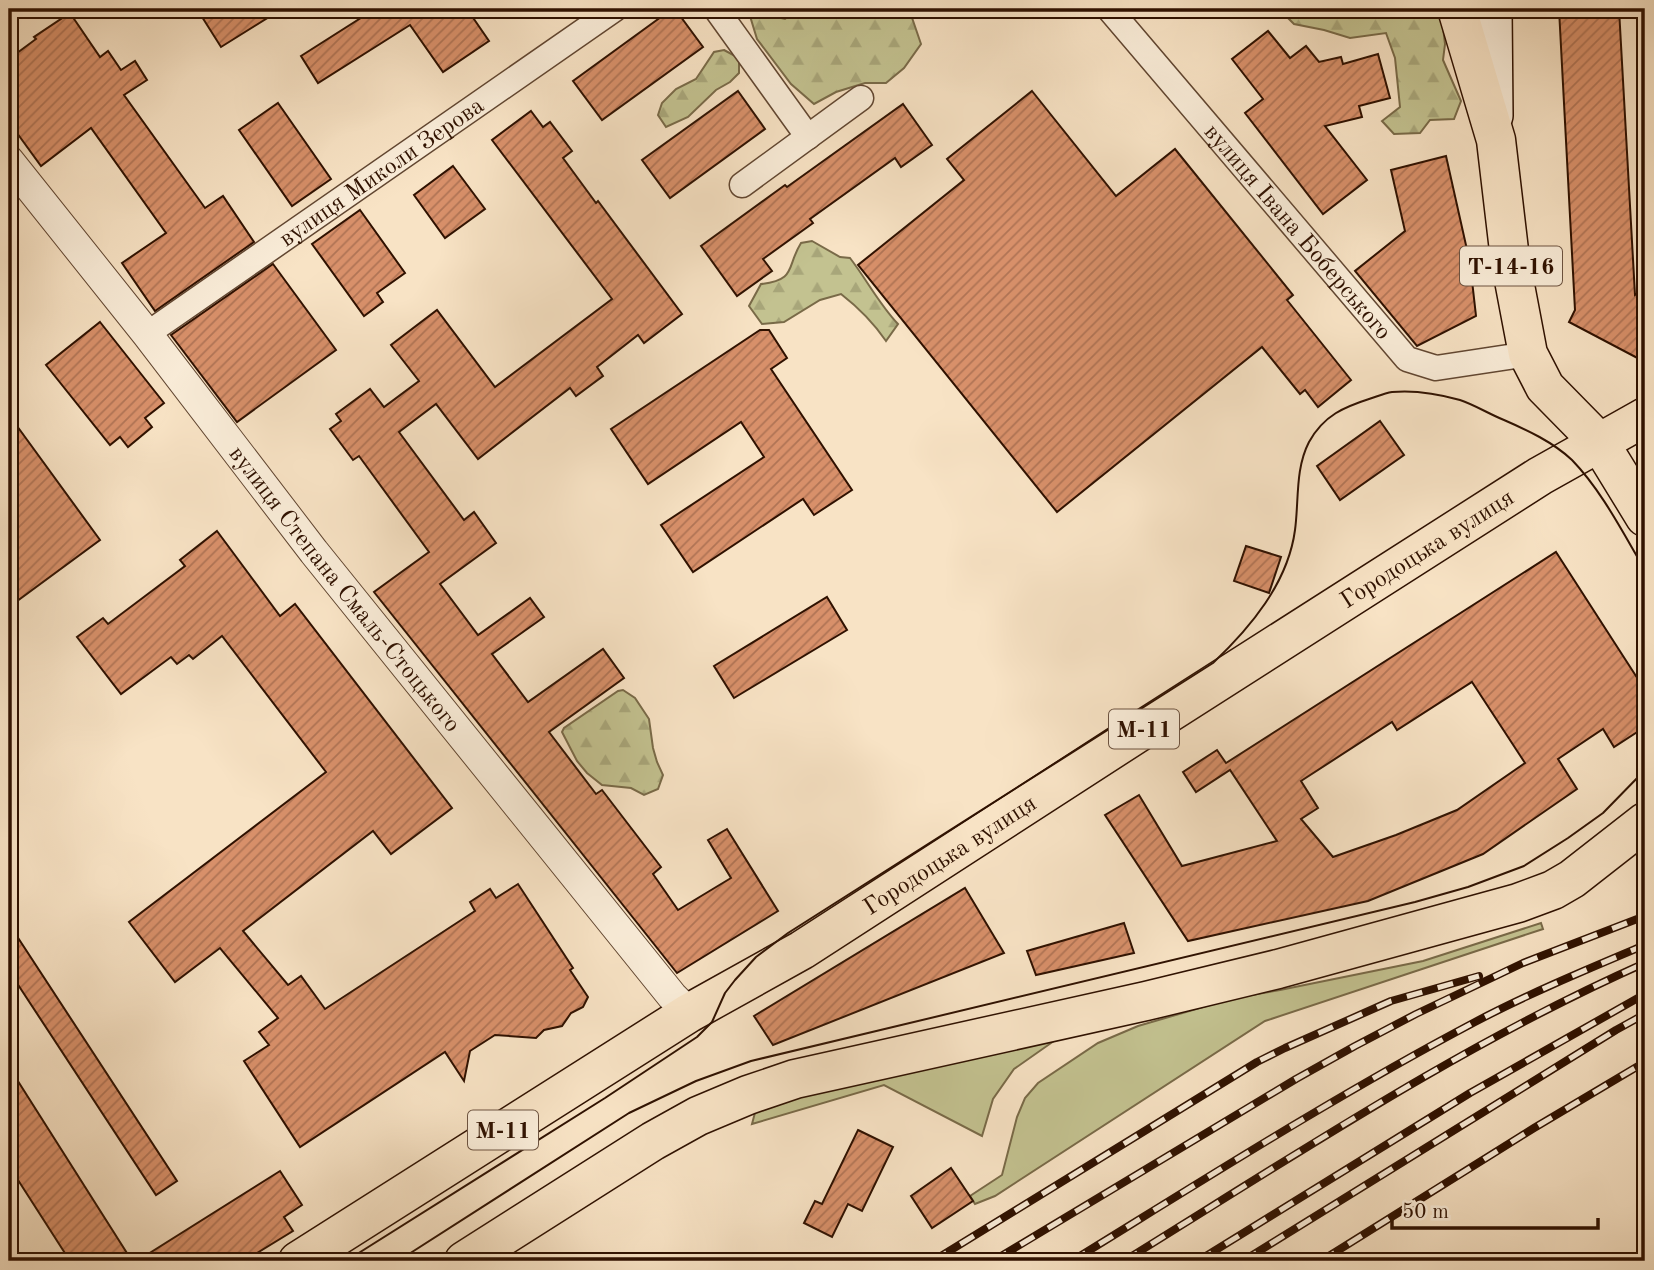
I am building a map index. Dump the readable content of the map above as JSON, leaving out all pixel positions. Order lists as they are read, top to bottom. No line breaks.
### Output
{"streets":{"main road":["Т-14-16","Городоцька вулиця","М-11"],"street":["вулиця Миколи Зерова","вулиця Івана Боберського","вулиця Степана Смаль-Стоцького"]},"crossings":[["вулиця Миколи Зерова","вулиця Степана Смаль-Стоцького"],["вулиця Івана Боберського","Т-14-16"],["Т-14-16","Городоцька вулиця"],["Городоцька вулиця","вулиця Степана Смаль-Стоцького"]],"scale_bar":"50 m"}
